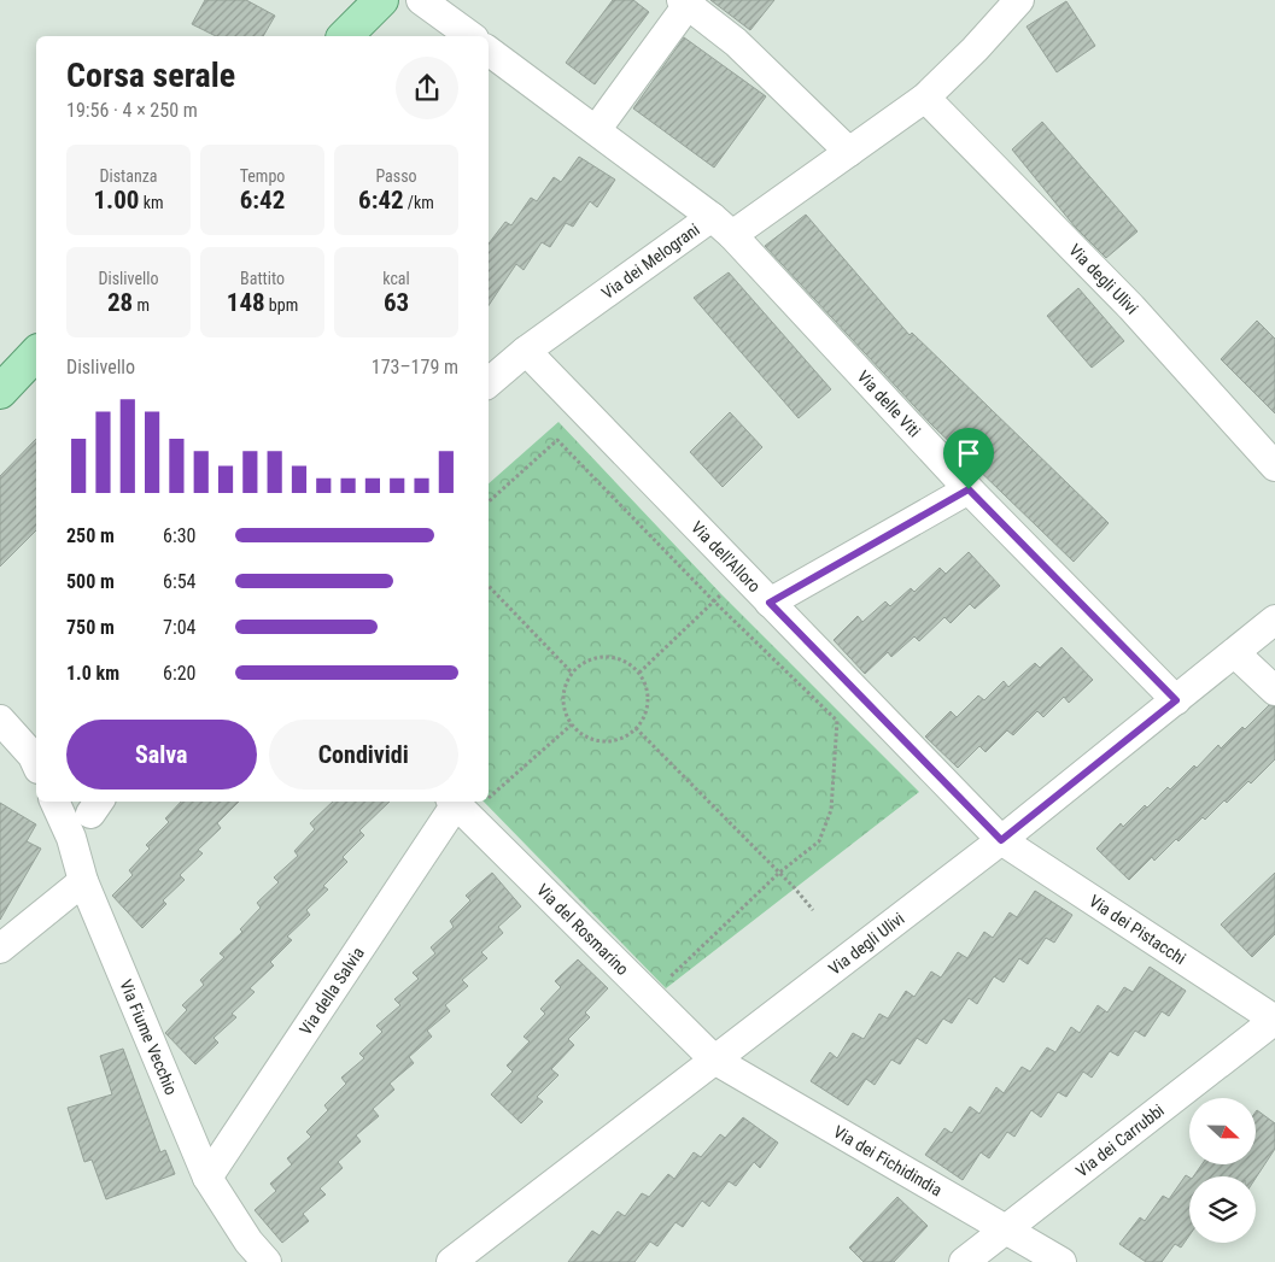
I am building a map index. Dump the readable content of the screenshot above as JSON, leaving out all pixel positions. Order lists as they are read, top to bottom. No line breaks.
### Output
{"streets":{"street":["Via dei Melograni","Via degli Ulivi","Via delle Viti","Via dell'Alloro","Via del Rosmarino","Via dei Pistacchi","Via della Salvia","Via Fiume Vecchio","Via dei Carrubbi","Via dei Fichidindia"]},"crossings":[["Via dei Melograni","Via degli Ulivi"],["Via dei Melograni","Via delle Viti"],["Via dei Melograni","Via dell'Alloro"],["Via degli Ulivi","Via delle Viti"],["Via degli Ulivi","Via dell'Alloro"],["Via degli Ulivi","Via del Rosmarino"],["Via degli Ulivi","Via dei Pistacchi"],["Via degli Ulivi","Via dei Fichidindia"],["Via dell'Alloro","Via dei Pistacchi"],["Via del Rosmarino","Via della Salvia"],["Via del Rosmarino","Via dei Fichidindia"],["Via dei Pistacchi","Via dei Carrubbi"],["Via della Salvia","Via Fiume Vecchio"],["Via dei Carrubbi","Via dei Fichidindia"]],"north":"right","page":{"heading":["Corsa serale","19:56 · 4 × 250 m"],"stats":[["Distanza","1.00 km"],["Tempo","6:42"],["Passo","6:42 /km"],["Dislivello","28 m"],["Battito","148 bpm"],["kcal","63"]],"chart":["Dislivello","173–179 m"],"list":[{"name":"250 m","note":"6:30"},{"name":"500 m","note":"6:54"},{"name":"750 m","note":"7:04"},{"name":"1.0 km","note":"6:20"}],"buttons":["Salva","Condividi"]}}
